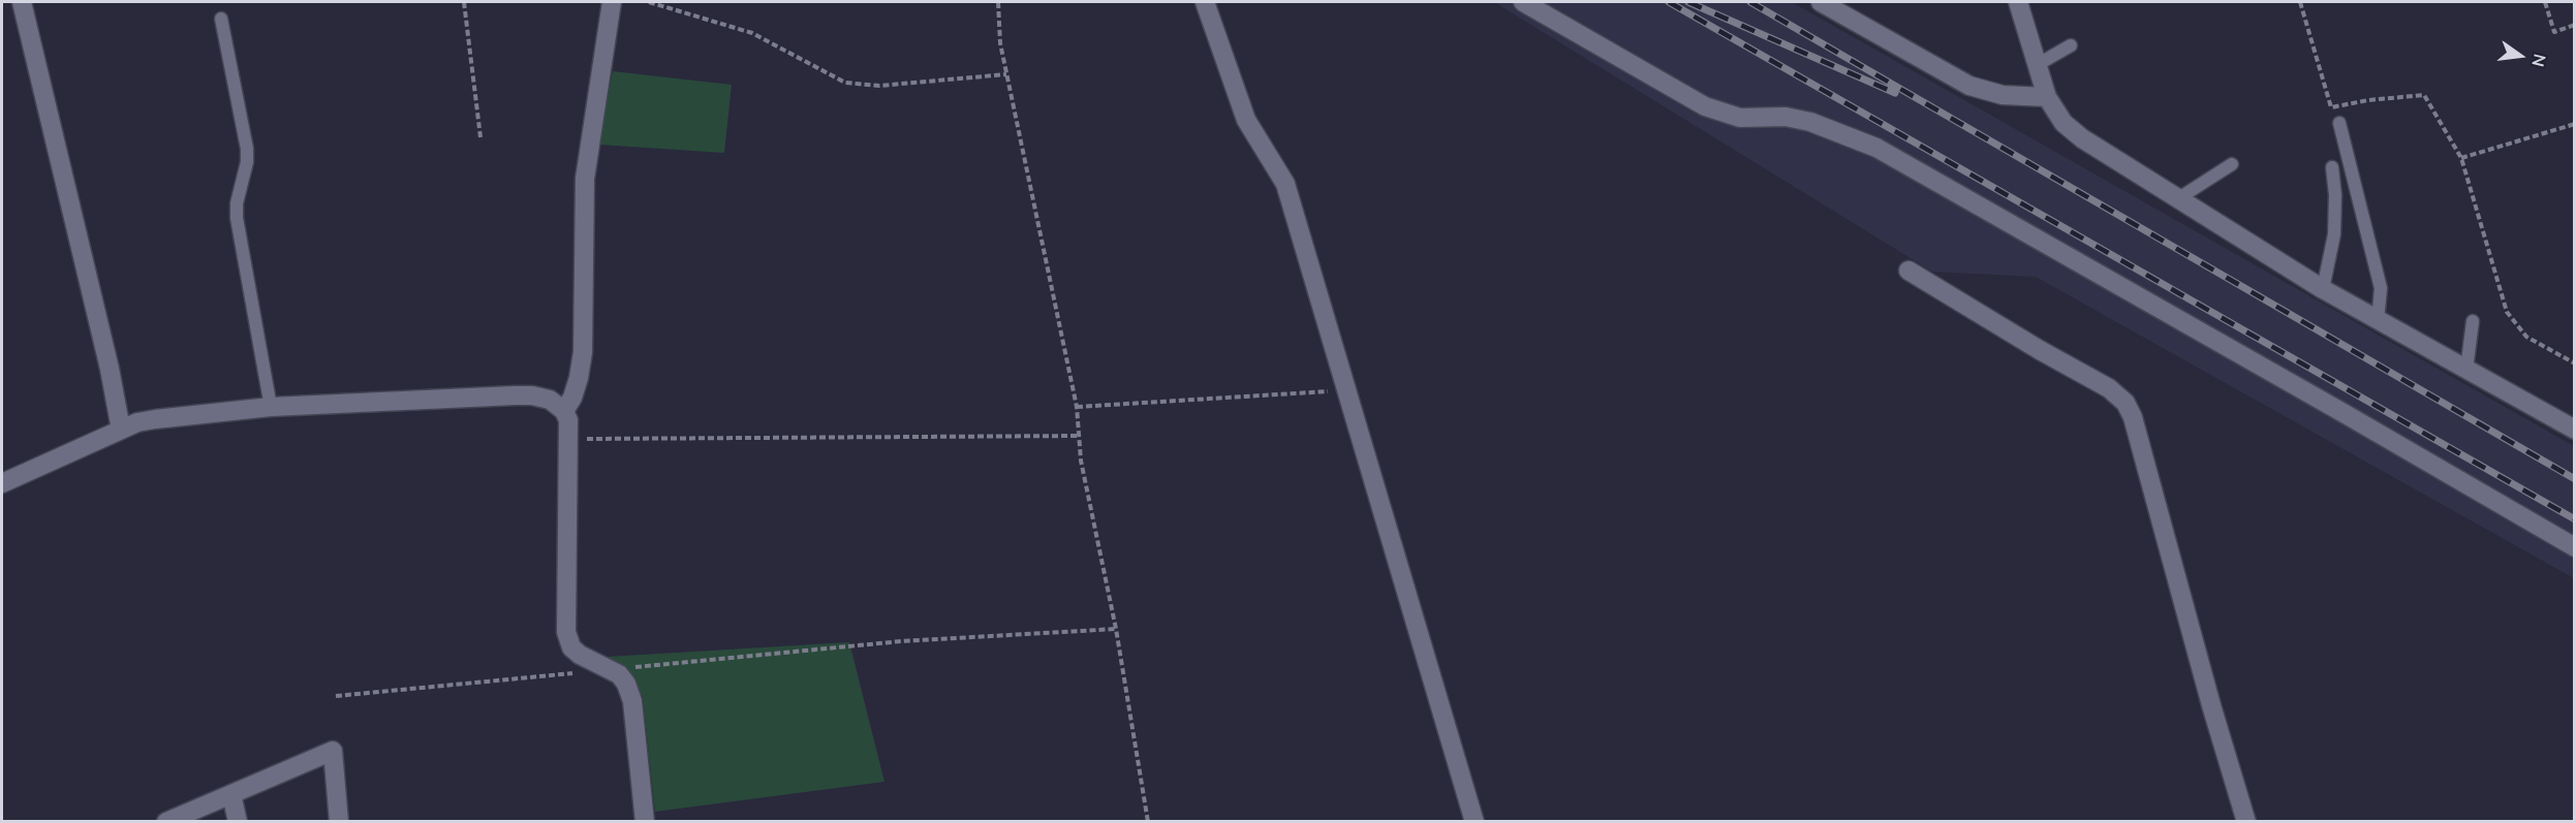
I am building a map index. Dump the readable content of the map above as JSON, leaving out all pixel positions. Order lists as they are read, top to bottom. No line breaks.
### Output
{"north":"right"}
